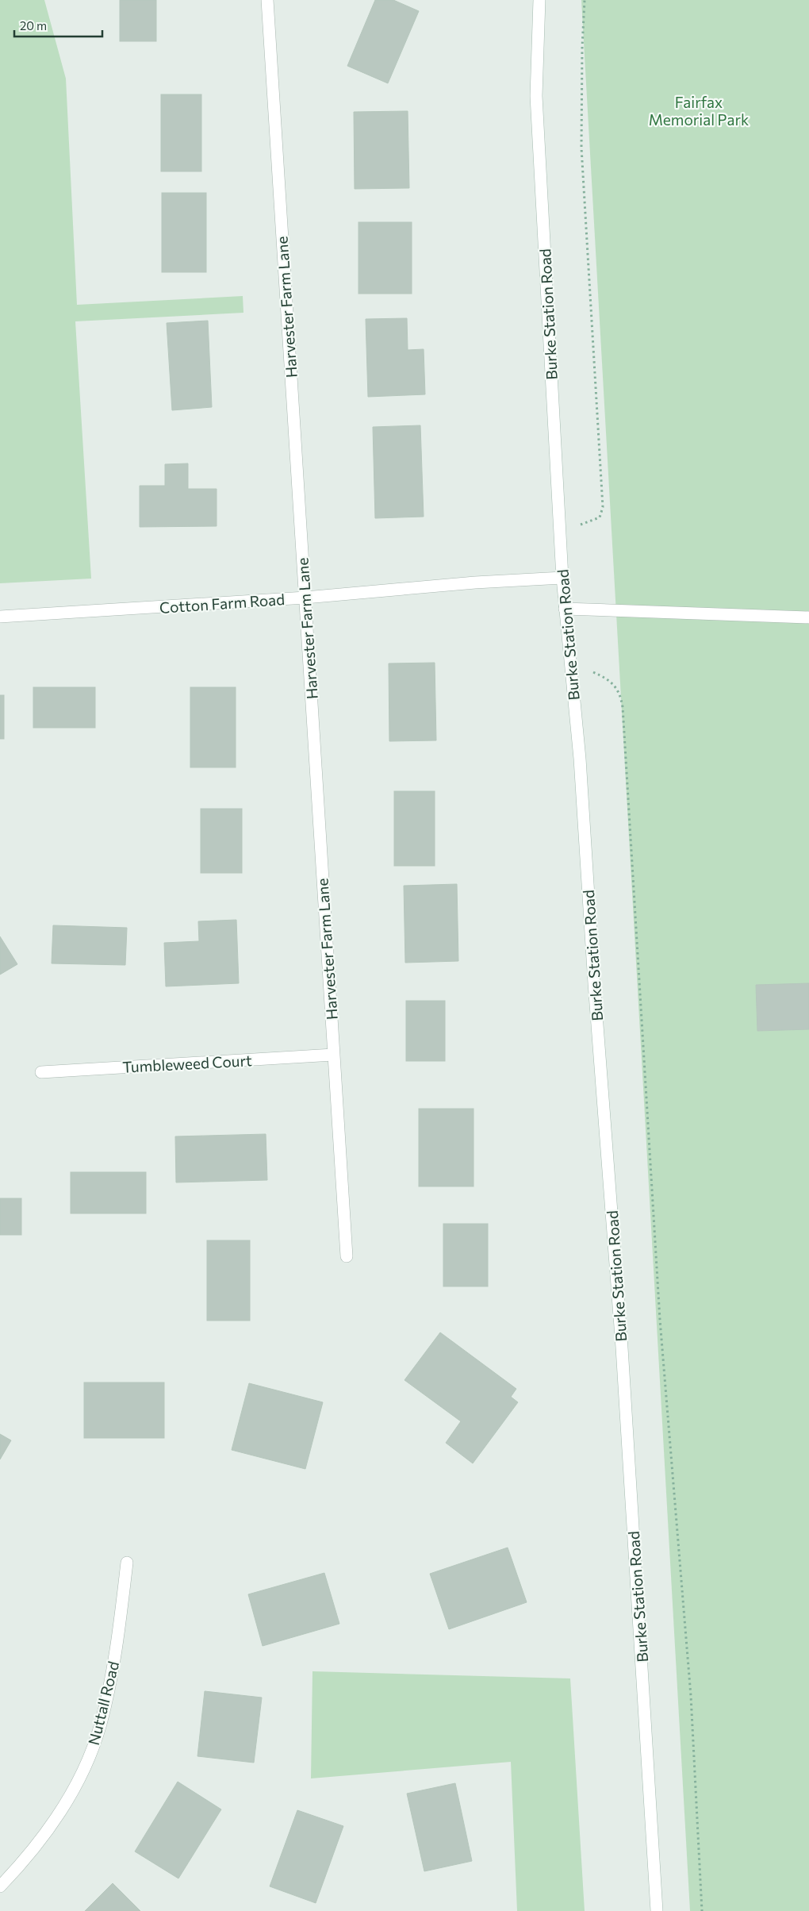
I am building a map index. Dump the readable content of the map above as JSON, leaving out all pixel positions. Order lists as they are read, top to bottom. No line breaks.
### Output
{"streets":{"street":["Harvester Farm Lane","Burke Station Road","Cotton Farm Road","Tumbleweed Court","Nuttall Road"]},"crossings":[["Harvester Farm Lane","Cotton Farm Road"],["Harvester Farm Lane","Tumbleweed Court"],["Burke Station Road","Cotton Farm Road"]],"parks":["Fairfax Memorial Park"],"scale_bar":"20 m"}
